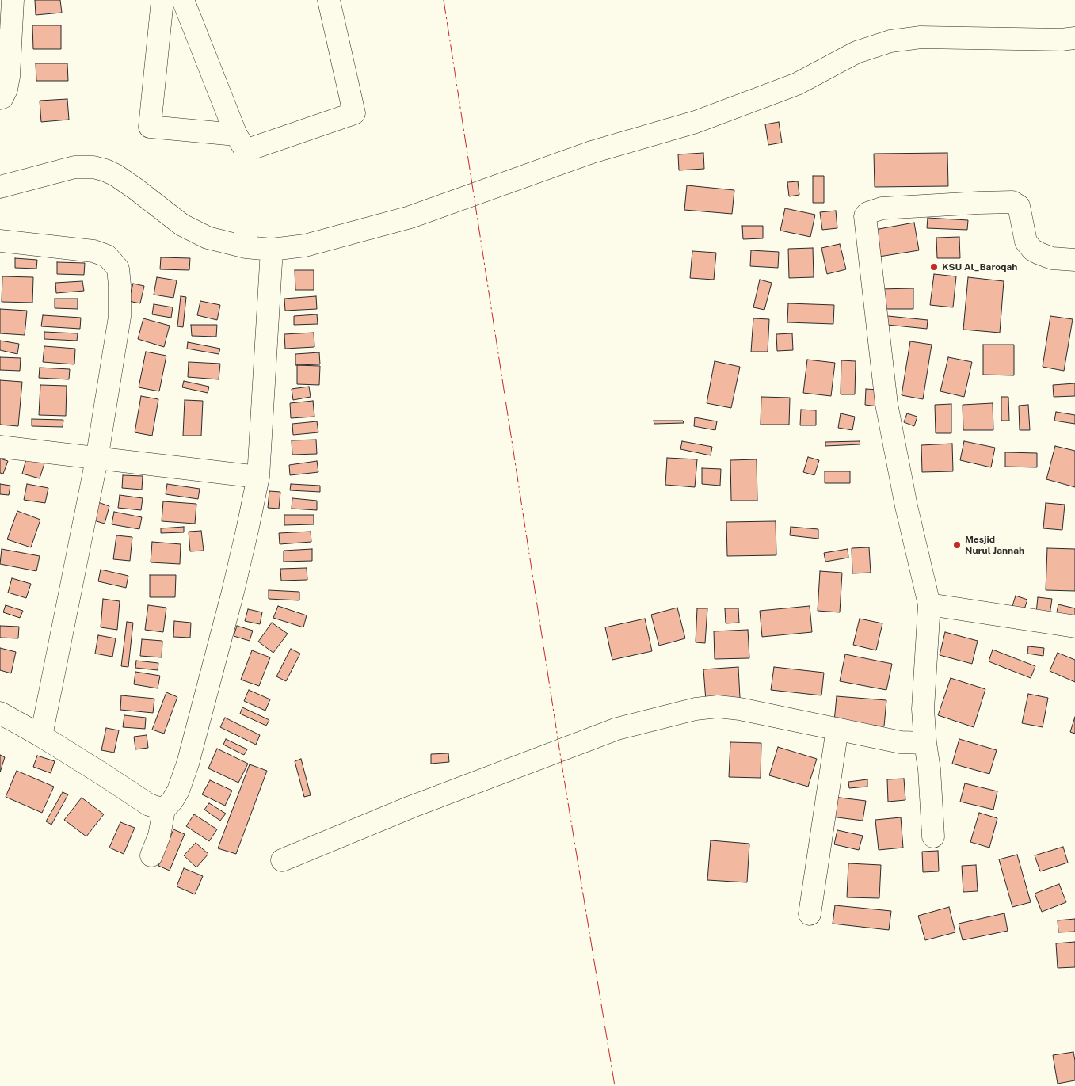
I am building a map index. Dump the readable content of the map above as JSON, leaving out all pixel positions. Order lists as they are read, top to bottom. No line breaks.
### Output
{"places":["KSU Al_Baroqah","Mesjid Nurul Jannah"]}
